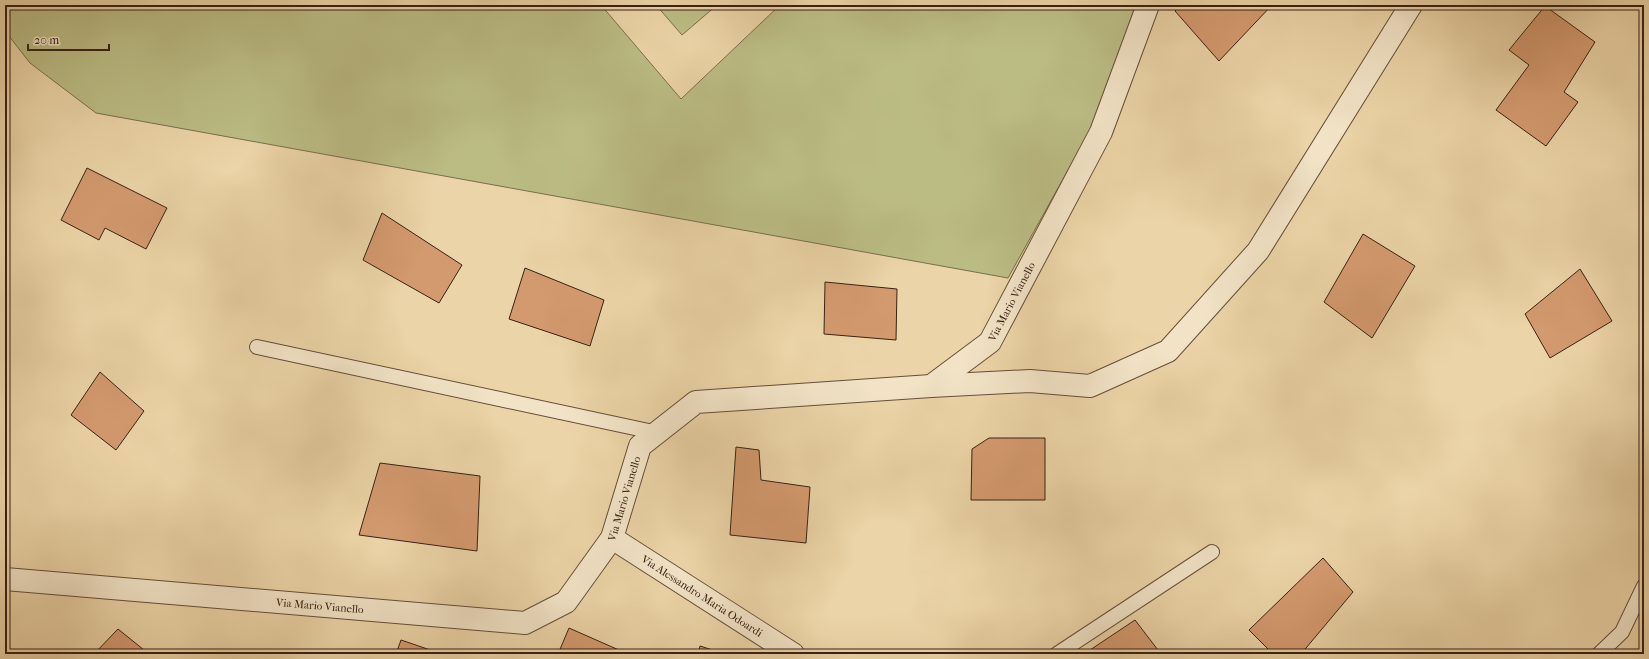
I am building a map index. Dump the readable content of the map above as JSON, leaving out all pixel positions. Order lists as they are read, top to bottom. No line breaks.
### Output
{"streets":{"street":["Via Mario Vianello","Via Alessandro Maria Odoardi"]},"crossings":[["Via Mario Vianello","Via Alessandro Maria Odoardi"]],"scale_bar":"20 m"}
